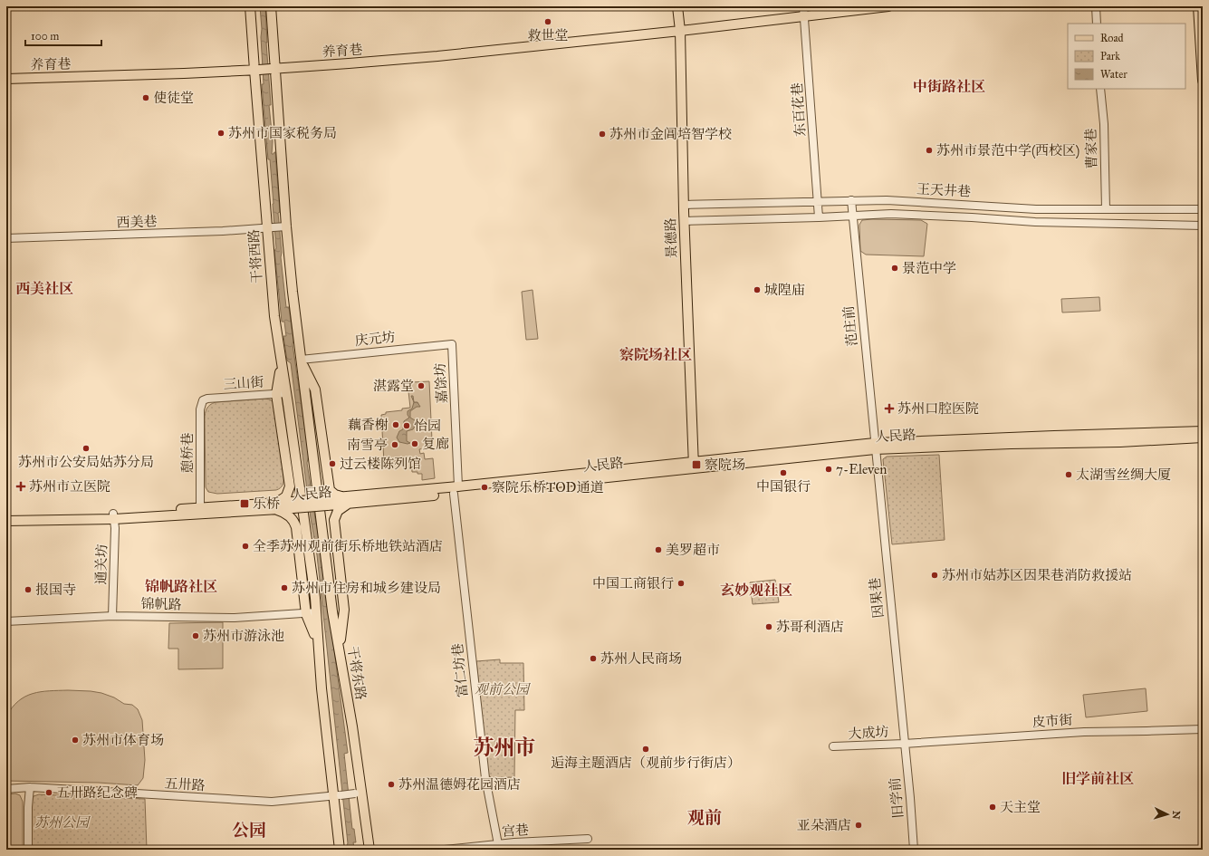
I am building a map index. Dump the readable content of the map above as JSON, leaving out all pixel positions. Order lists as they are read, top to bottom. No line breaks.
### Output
{"streets":{"main road":["养育巷","景德路","干将西路","人民路","干将东路"],"street":["东百花巷","曹家巷","王天井巷","西美巷","范庄前","庆元坊","三山街","嘉馀坊","憩桥巷","通关坊","因果巷","锦帆路","富仁坊巷","皮市街","大成坊","五卅路","旧学前","宫巷"]},"crossings":[["养育巷","东百花巷"],["养育巷","景德路"],["养育巷","干将西路"],["东百花巷","王天井巷"],["曹家巷","王天井巷"],["王天井巷","景德路"],["王天井巷","范庄前"],["西美巷","干将西路"],["景德路","人民路"],["干将西路","三山街"],["干将西路","人民路"],["范庄前","人民路"],["范庄前","因果巷"],["庆元坊","嘉馀坊"],["三山街","憩桥巷"],["嘉馀坊","人民路"],["嘉馀坊","富仁坊巷"],["人民路","憩桥巷"],["人民路","通关坊"],["人民路","因果巷"],["人民路","富仁坊巷"],["人民路","干将东路"],["通关坊","锦帆路"],["因果巷","皮市街"],["因果巷","大成坊"],["因果巷","旧学前"],["富仁坊巷","宫巷"],["干将东路","五卅路"],["皮市街","大成坊"],["皮市街","旧学前"],["大成坊","旧学前"]],"districts":["中街路社区","西美社区","察院场社区","锦帆路社区","玄妙观社区","苏州市","旧学前社区","观前","公园"],"parks":["观前公园","苏州公园"],"places":{"other":["救世堂","使徒堂","苏州市国家税务局","苏州市金阊培智学校","苏州市景范中学(西校区)","景范中学","城隍庙","湛露堂","藕香榭","怡园","复廊","南雪亭","苏州市公安局姑苏分局","过云楼陈列馆","7-Eleven","中国银行","太湖雪丝绸大厦","察院乐桥TOD通道","全季苏州观前街乐桥地铁站酒店","美罗超市","苏州市姑苏区因果巷消防救援站","中国工商银行","苏州市住房和城乡建设局","报国寺","苏哥利酒店","苏州市游泳池","苏州人民商场","苏州市体育场","逅海主题酒店（观前步行街店）","苏州温德姆花园酒店","五卅路纪念碑","天主堂","亚朵酒店"],"health":["苏州口腔医院","苏州市立医院"],"transit":["察院场","乐桥"]},"legend":["Road","Park","Water"],"scale_bar":"100 m","north":"right"}
